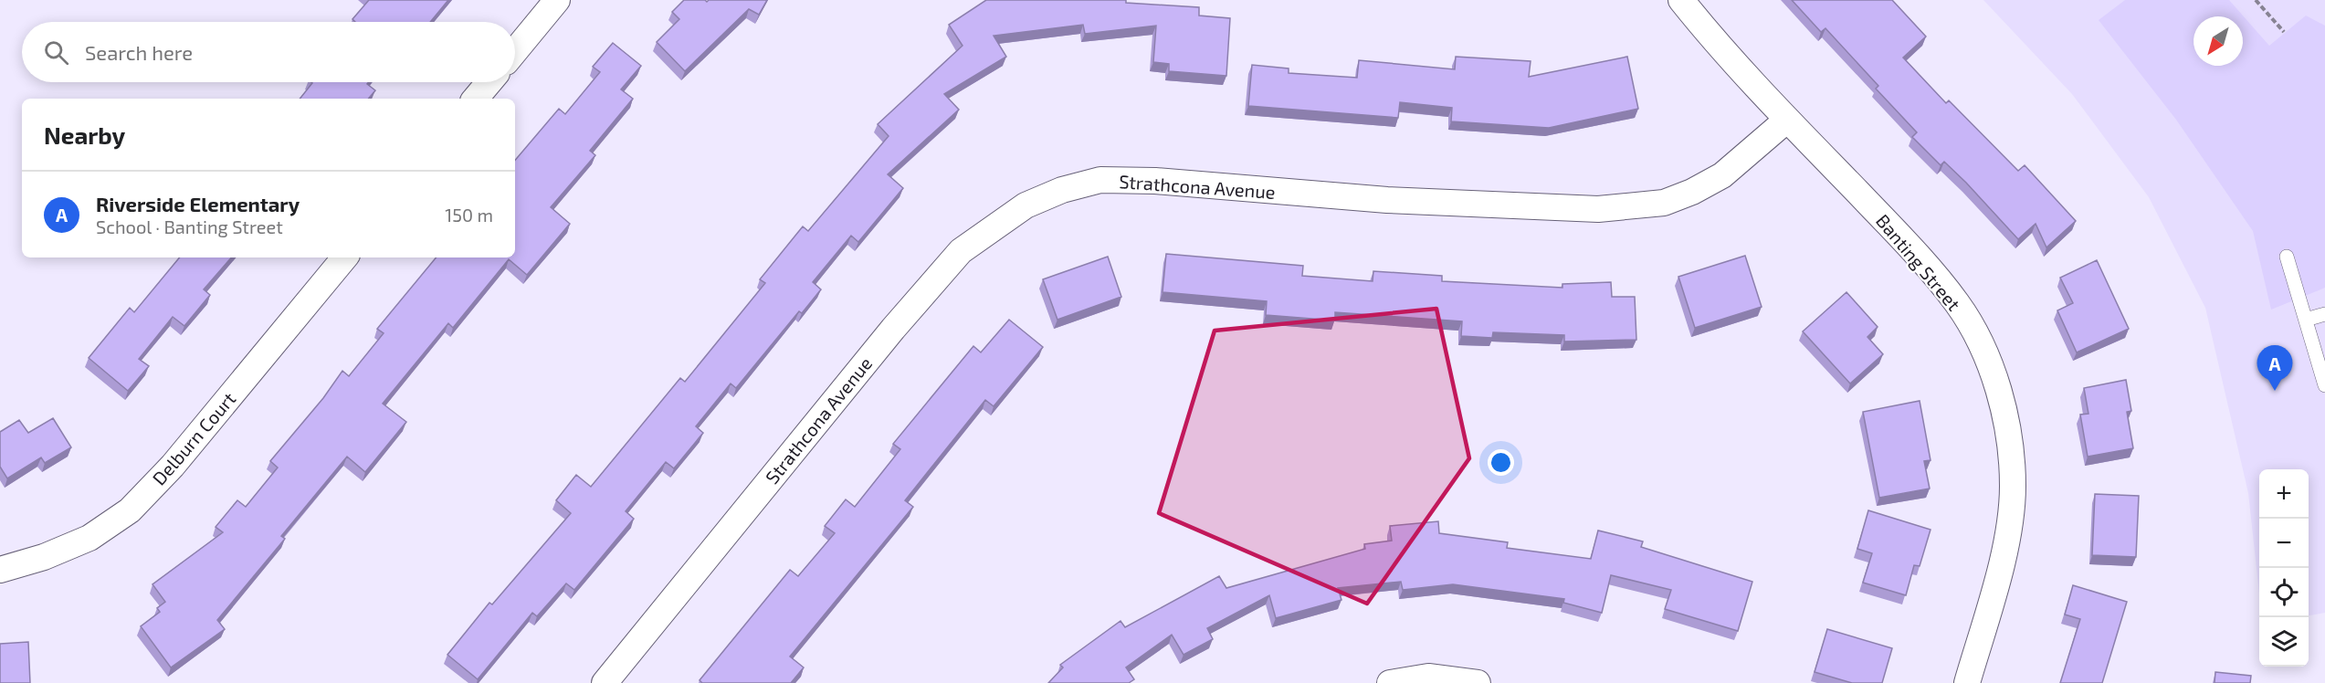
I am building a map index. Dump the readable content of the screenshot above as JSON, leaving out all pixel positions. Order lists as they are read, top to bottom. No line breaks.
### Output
{"streets":{"street":["Strathcona Avenue","Banting Street","Delburn Court"]},"crossings":[["Strathcona Avenue","Banting Street"]],"north":"bottom left","page":{"search":"Search here","heading":"Nearby","list":[{"mark":"A","name":"Riverside Elementary","note":"School · Banting Street","value":"150 m"}],"pins":"A","map_buttons":["+","−"]}}
